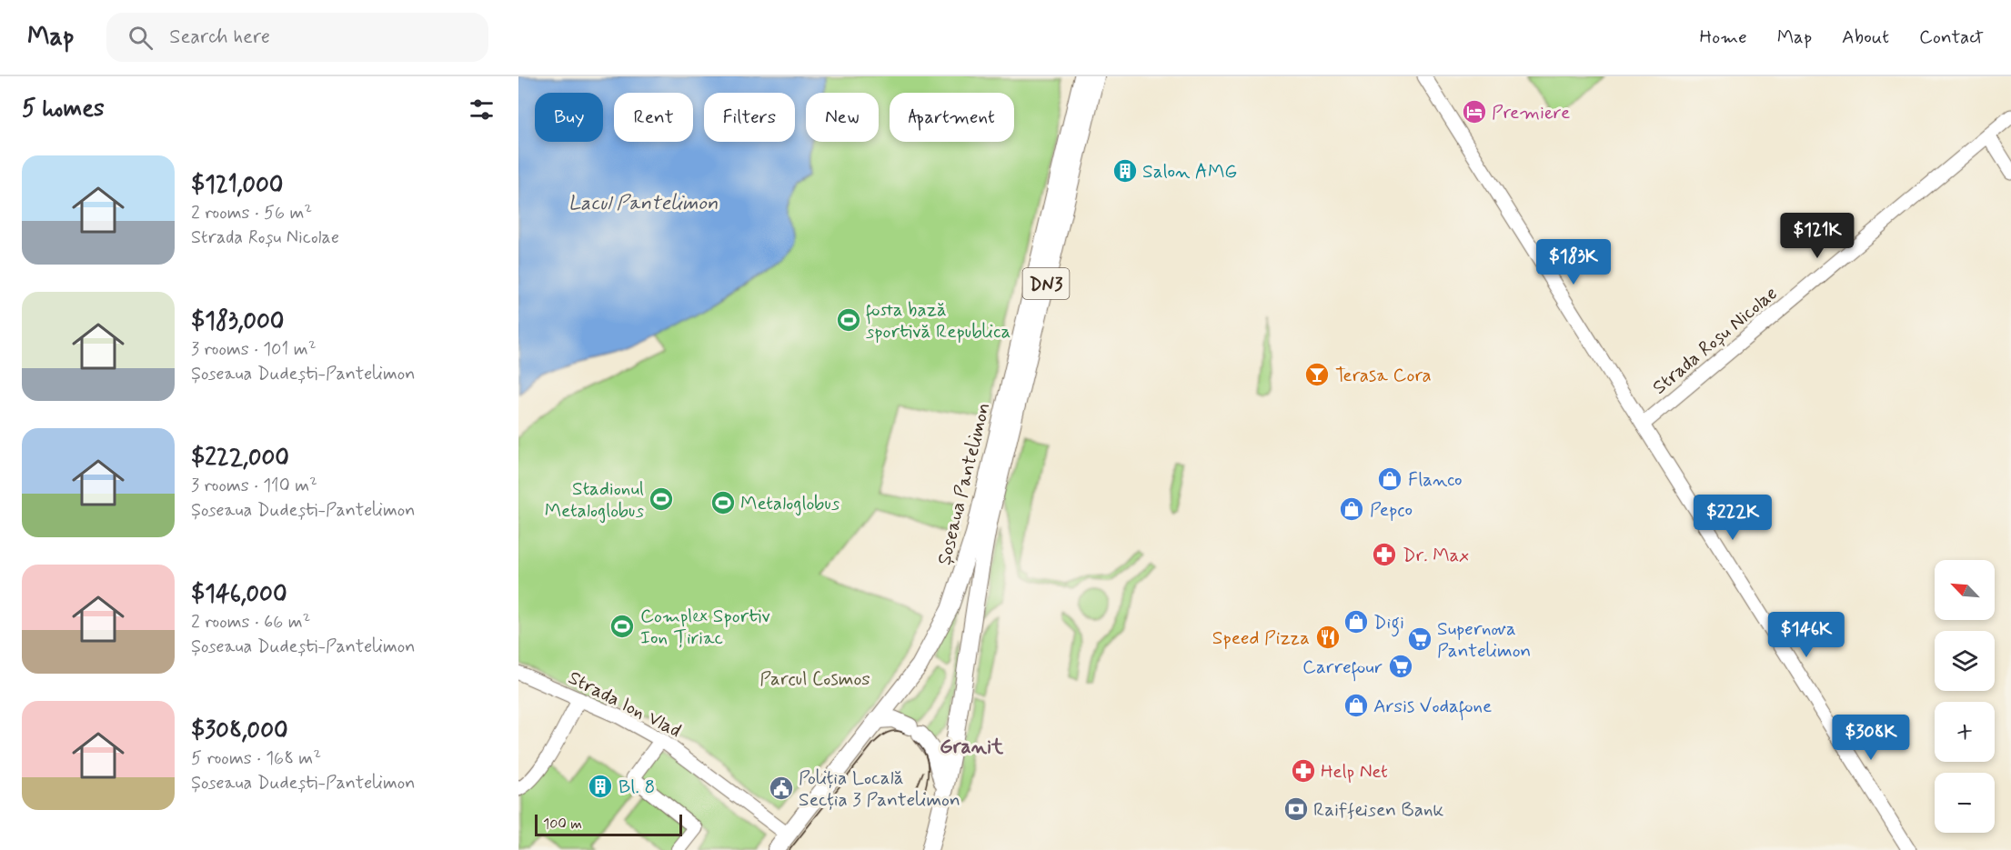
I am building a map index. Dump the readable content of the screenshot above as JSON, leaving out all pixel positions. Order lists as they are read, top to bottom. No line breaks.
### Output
{"streets":{"main road":["DN3","Șoseaua Pantelimon"],"street":["Strada Roșu Nicolae","Strada Ion Vlad"]},"crossings":[["Șoseaua Pantelimon","Strada Ion Vlad"]],"districts":["Granit"],"water":["Lacul Pantelimon"],"parks":["Parcul Cosmos"],"places":{"hotel":["Premiere"],"building":["Salon AMG","Bl. 8"],"sports":["fosta bază sportivă Republica","Stadionul Metaloglobus","Metaloglobus","Complex Sportiv Ion Țiriac"],"bar":["Terasa Cora"],"shop":["Flanco","Pepco","Digi","Arsis Vodafone"],"pharmacy":["Dr. Max","Help Net"],"restaurant":["Speed Pizza"],"supermarket":["Supernova Pantelimon","Carrefour"],"public building":["Poliția Locală Secția 3 Pantelimon"],"bank":["Raiffeisen Bank"]},"scale_bar":"100 m","north":"top left","page":{"header":"Map","search":"Search here","nav":["Home","Map","About","Contact"],"heading":"5 homes","chip":["Buy","Rent","Filters","New","Apartment"],"list":[{"name":"$121,000","note":"2 rooms · 56 m² · Strada Roșu Nicolae"},{"name":"$183,000","note":"3 rooms · 101 m² · Șoseaua Dudești-Pantelimon"},{"name":"$222,000","note":"3 rooms · 110 m² · Șoseaua Dudești-Pantelimon"},{"name":"$146,000","note":"2 rooms · 66 m² · Șoseaua Dudești-Pantelimon"},{"name":"$308,000","note":"5 rooms · 168 m² · Șoseaua Dudești-Pantelimon"}],"price":["$121K","$183K","$222K","$146K","$308K"],"map_buttons":["+","−"],"scale":"100 m"}}
